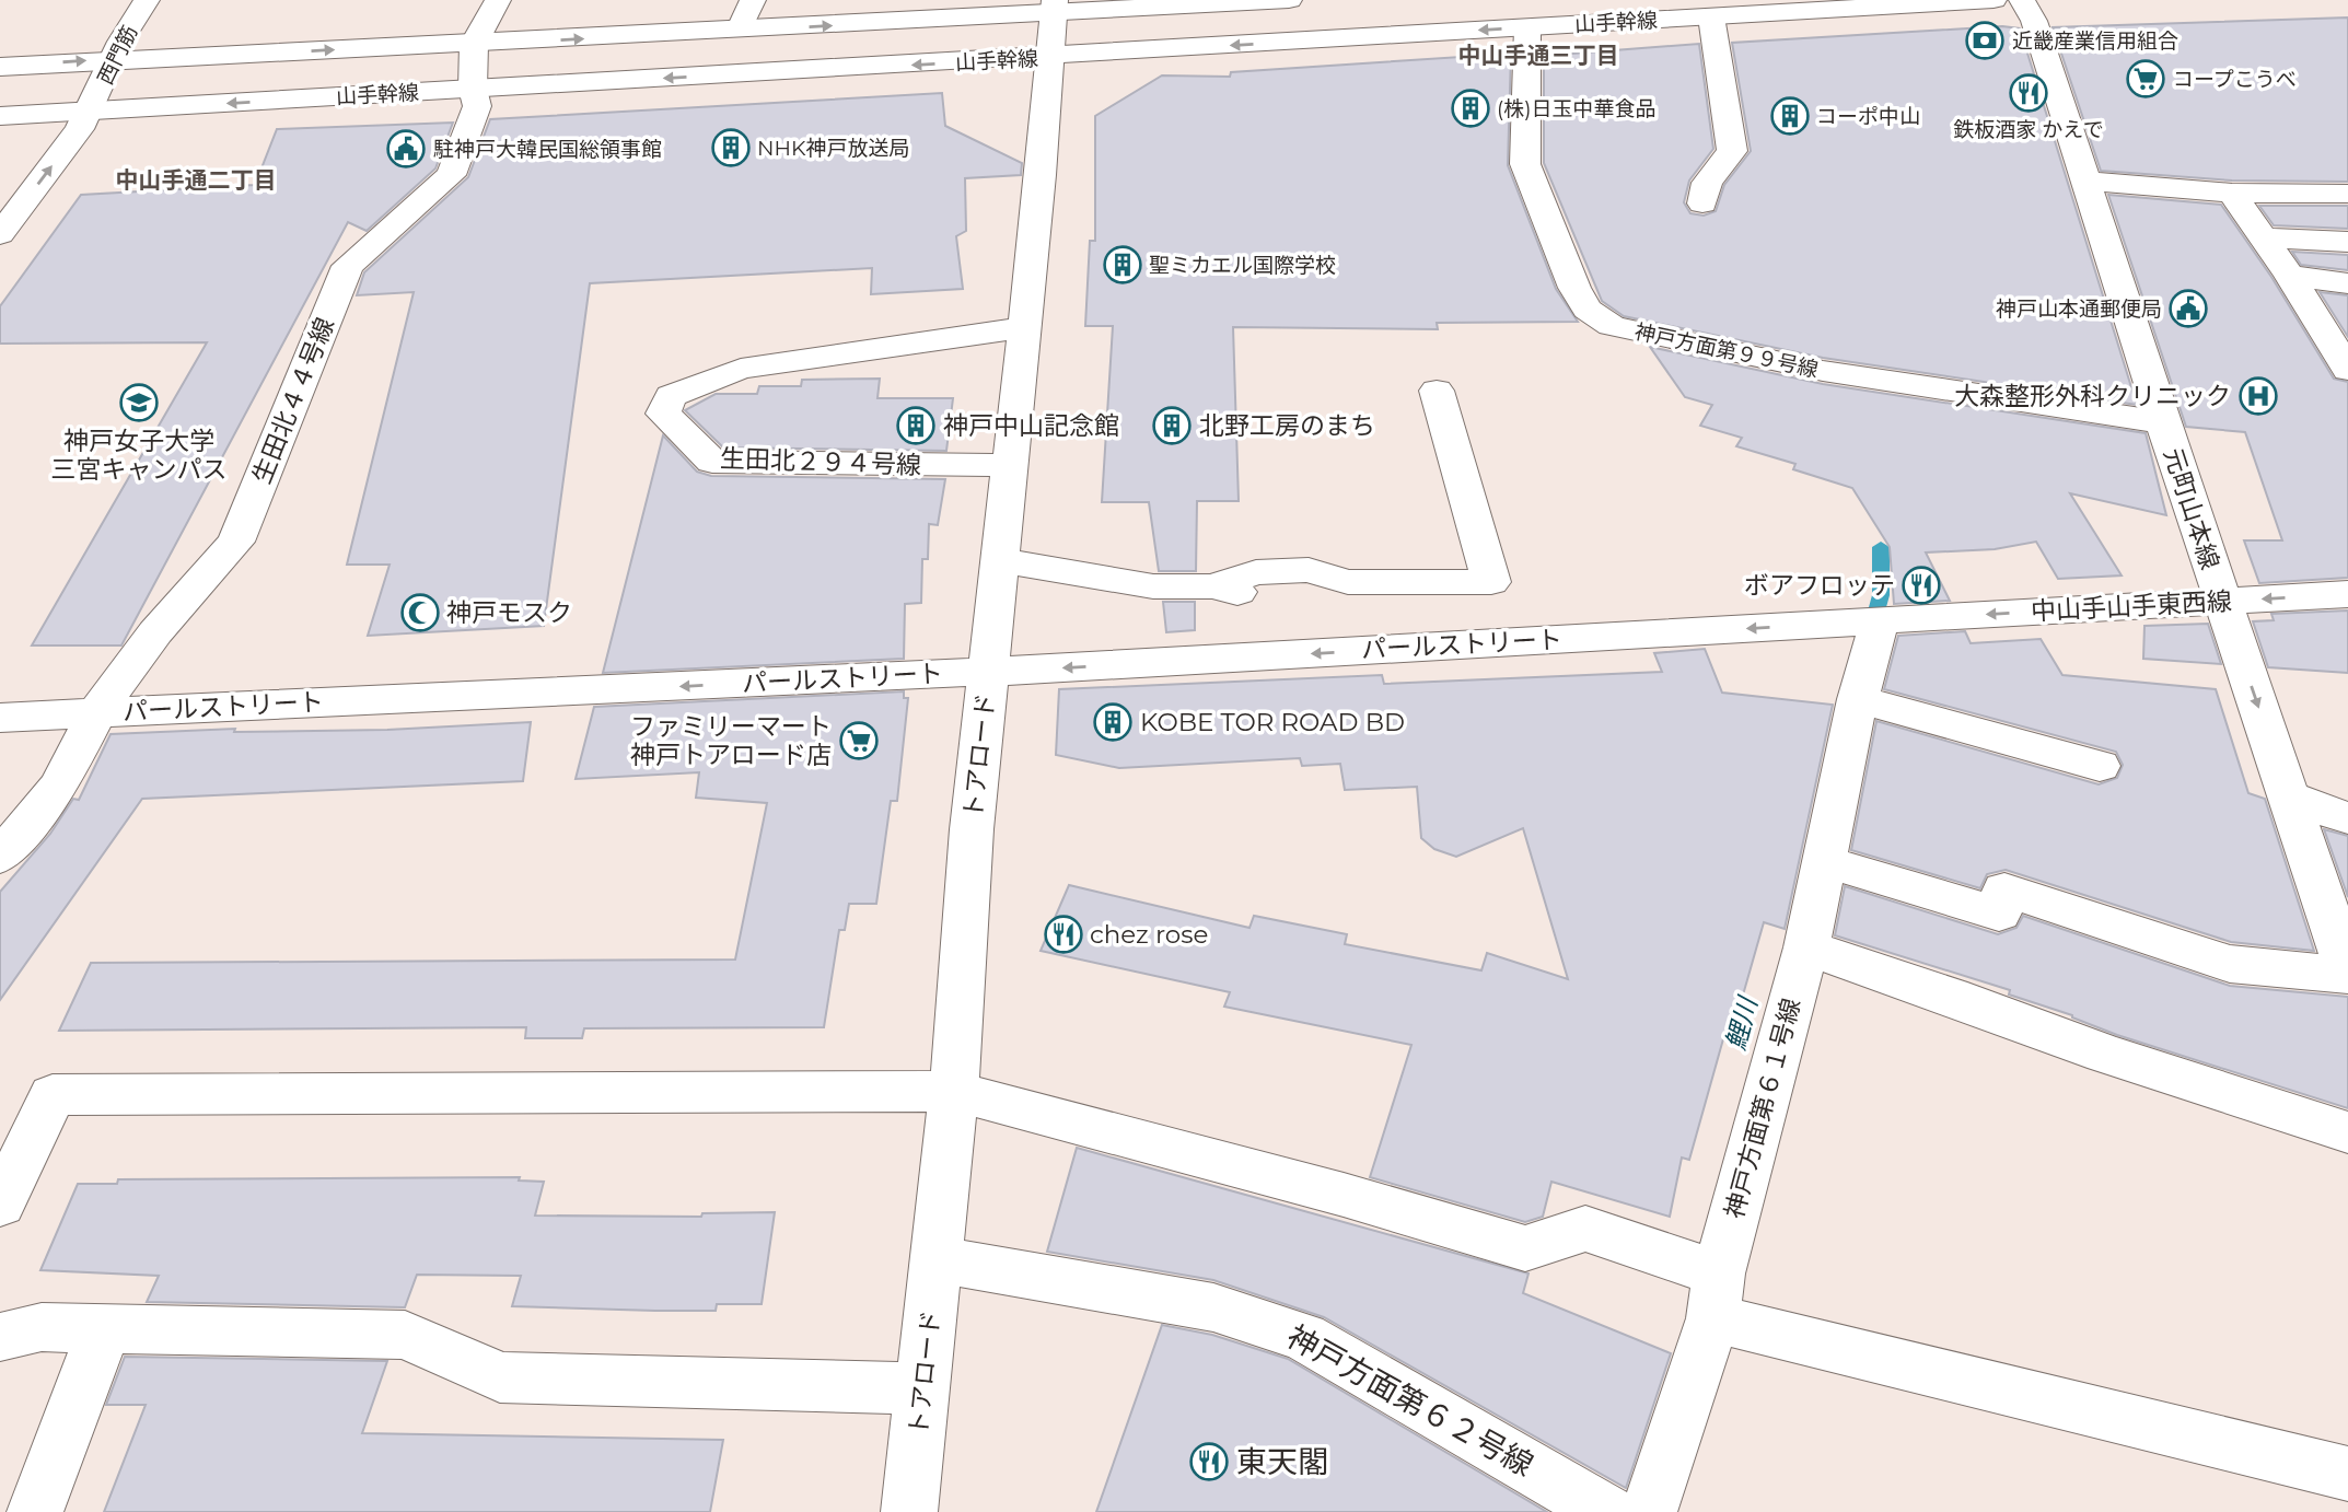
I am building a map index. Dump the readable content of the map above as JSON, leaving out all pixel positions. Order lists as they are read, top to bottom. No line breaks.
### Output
{"streets":{"street":["山手幹線","西門筋","神戸方面第９９号線","生田北４４号線","生田北２９４号線","元町山本線","中山手山手東西線","パールストリート","トアロード","神戸方面第６１号線","神戸方面第６２号線"]},"crossings":[["山手幹線","西門筋"],["山手幹線","神戸方面第９９号線"],["山手幹線","生田北４４号線"],["山手幹線","トアロード"],["神戸方面第９９号線","元町山本線"],["生田北４４号線","パールストリート"],["生田北２９４号線","トアロード"],["元町山本線","中山手山手東西線"],["中山手山手東西線","パールストリート"],["中山手山手東西線","神戸方面第６１号線"],["パールストリート","トアロード"],["パールストリート","神戸方面第６１号線"],["トアロード","神戸方面第６２号線"]],"one_way":["西門筋","パールストリート"],"districts":["中山手通三丁目","中山手通二丁目"],"water":["鯉川"],"places":{"bank":["近畿産業信用組合"],"supermarket":["コープこうべ","ファミリーマート 神戸トアロード店"],"restaurant":["鉄板酒家 かえで","ボアフロッテ","chez rose","東天閣"],"building":["(株)日玉中華食品","コーポ中山","NHK神戸放送局","聖ミカエル国際学校","神戸中山記念館","北野工房のまち","KOBE TOR ROAD BD"],"public building":["駐神戸大韓民国総領事館","神戸山本通郵便局"],"hospital":["大森整形外科クリニック"],"school or university":["神戸女子大学 三宮キャンパス"],"mosque":["神戸モスク"]}}
